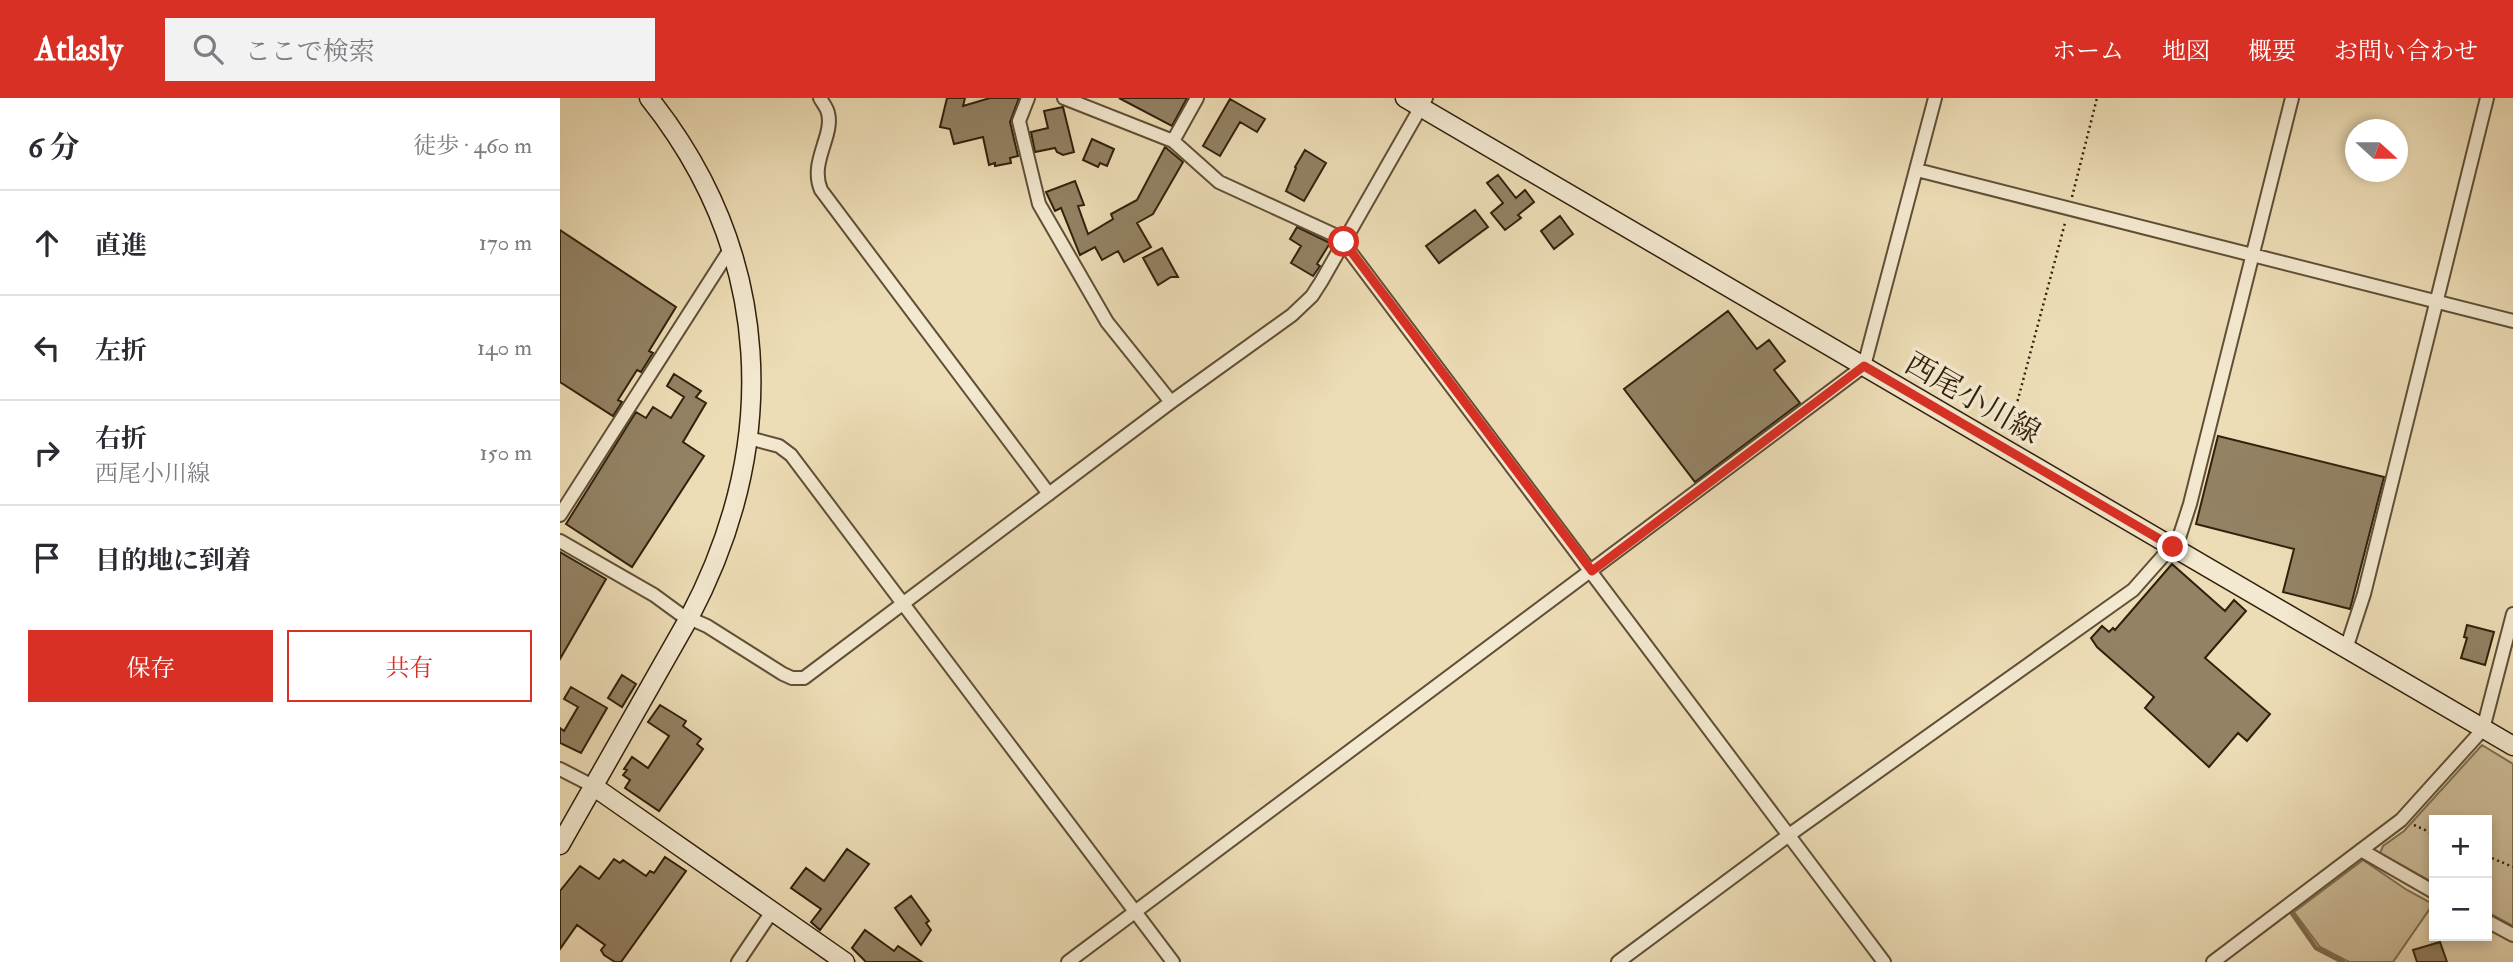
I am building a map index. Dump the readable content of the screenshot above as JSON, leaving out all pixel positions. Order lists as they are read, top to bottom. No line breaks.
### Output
{"streets":{"main road":["西尾小川線"]},"north":"right","page":{"header":"Atlasly","search":"ここで検索","nav":["ホーム","地図","概要","お問い合わせ"],"heading":["6 分","徒歩 · 460 m"],"list":[["直進","170 m"],["左折","140 m"],["右折","西尾小川線","150 m"],"目的地に到着"],"buttons":["保存","共有"],"map_buttons":["+","−"]}}
